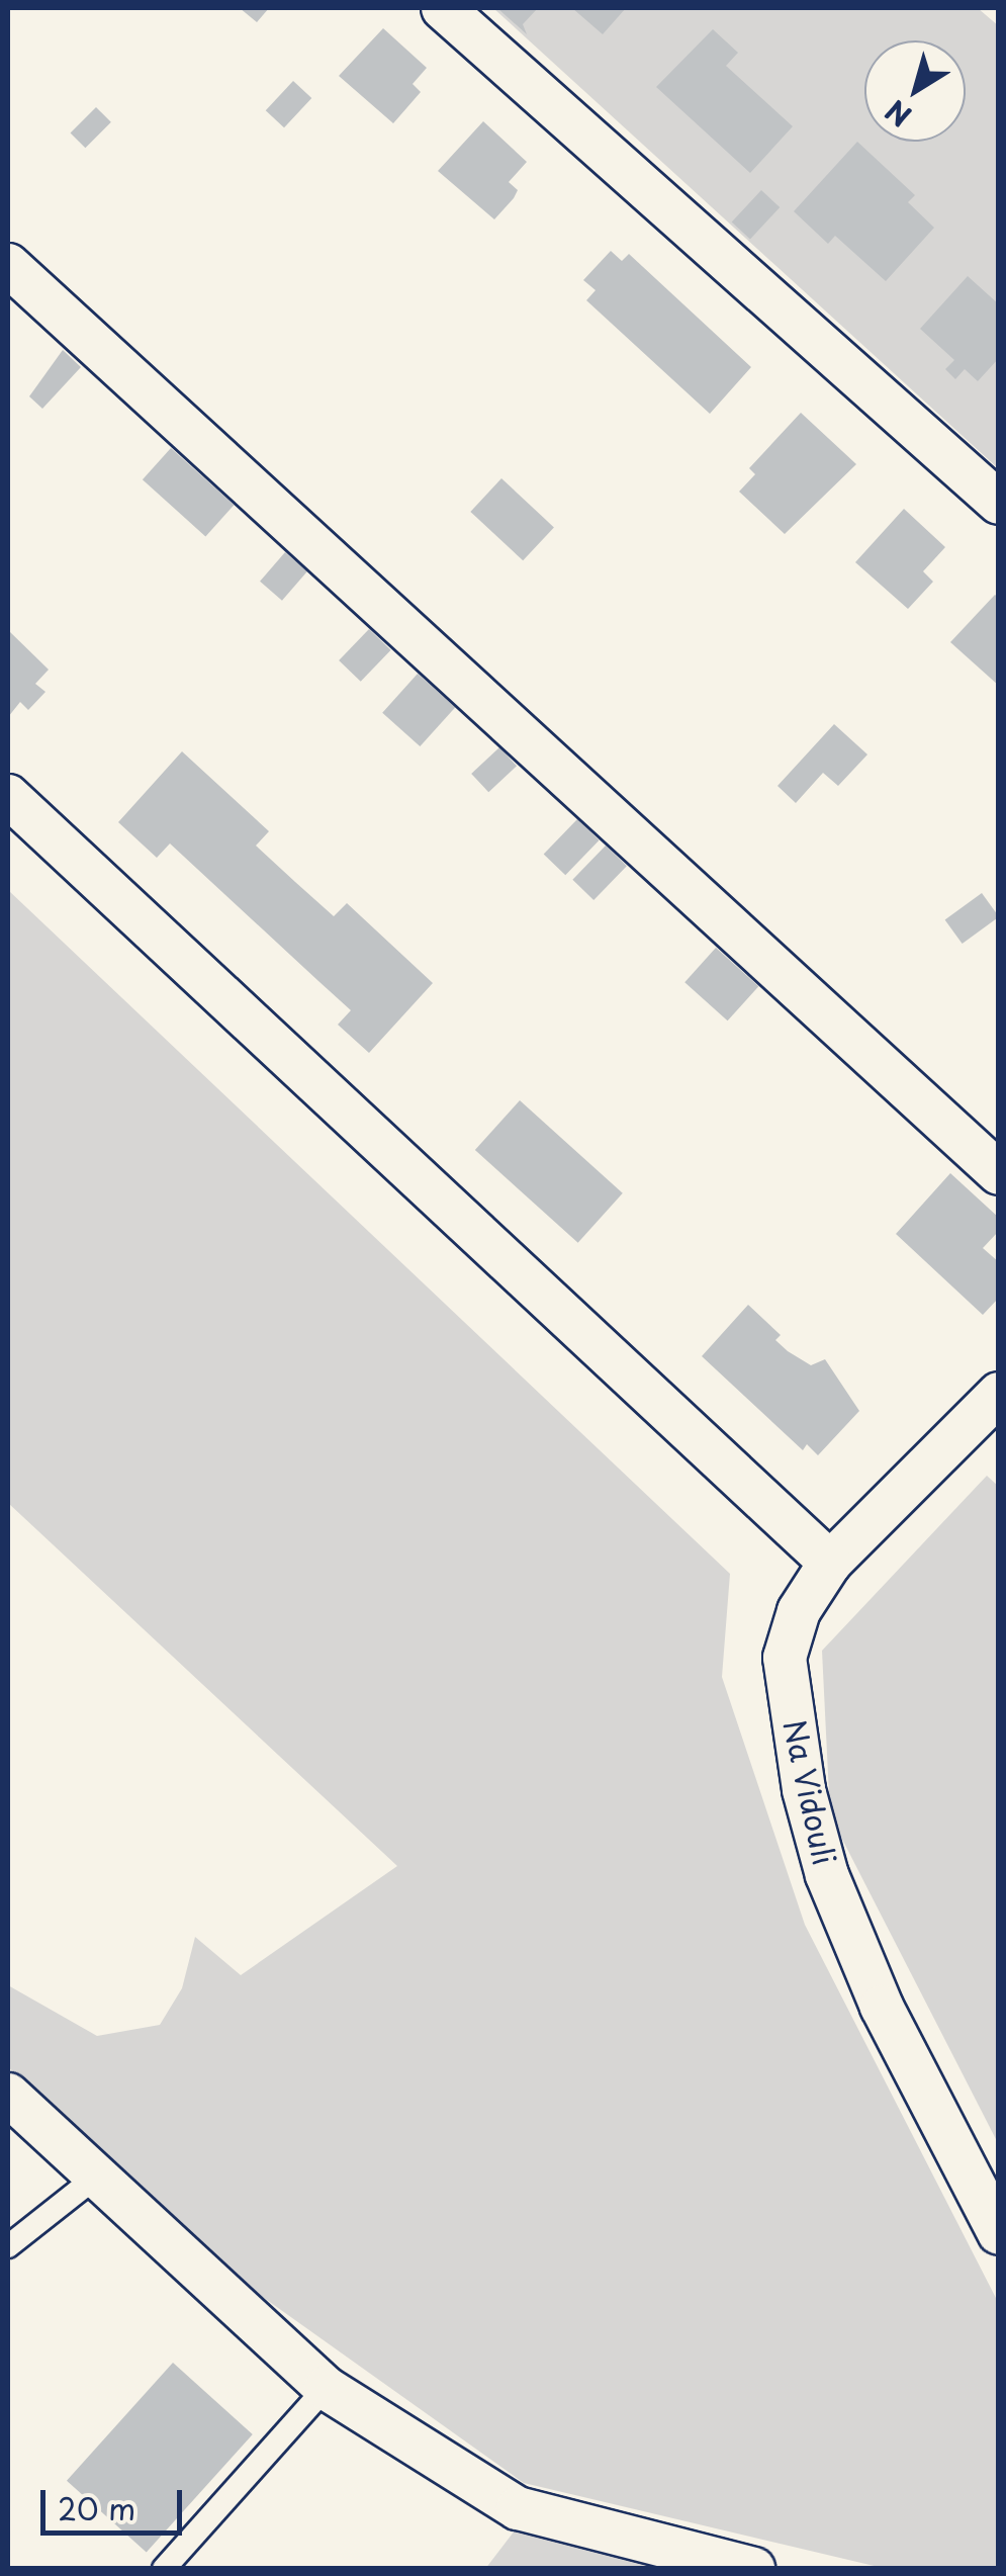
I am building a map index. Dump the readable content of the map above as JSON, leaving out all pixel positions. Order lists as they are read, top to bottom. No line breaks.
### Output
{"streets":{"street":["Na Vidouli"]},"scale_bar":"20 m","north":"bottom left"}
